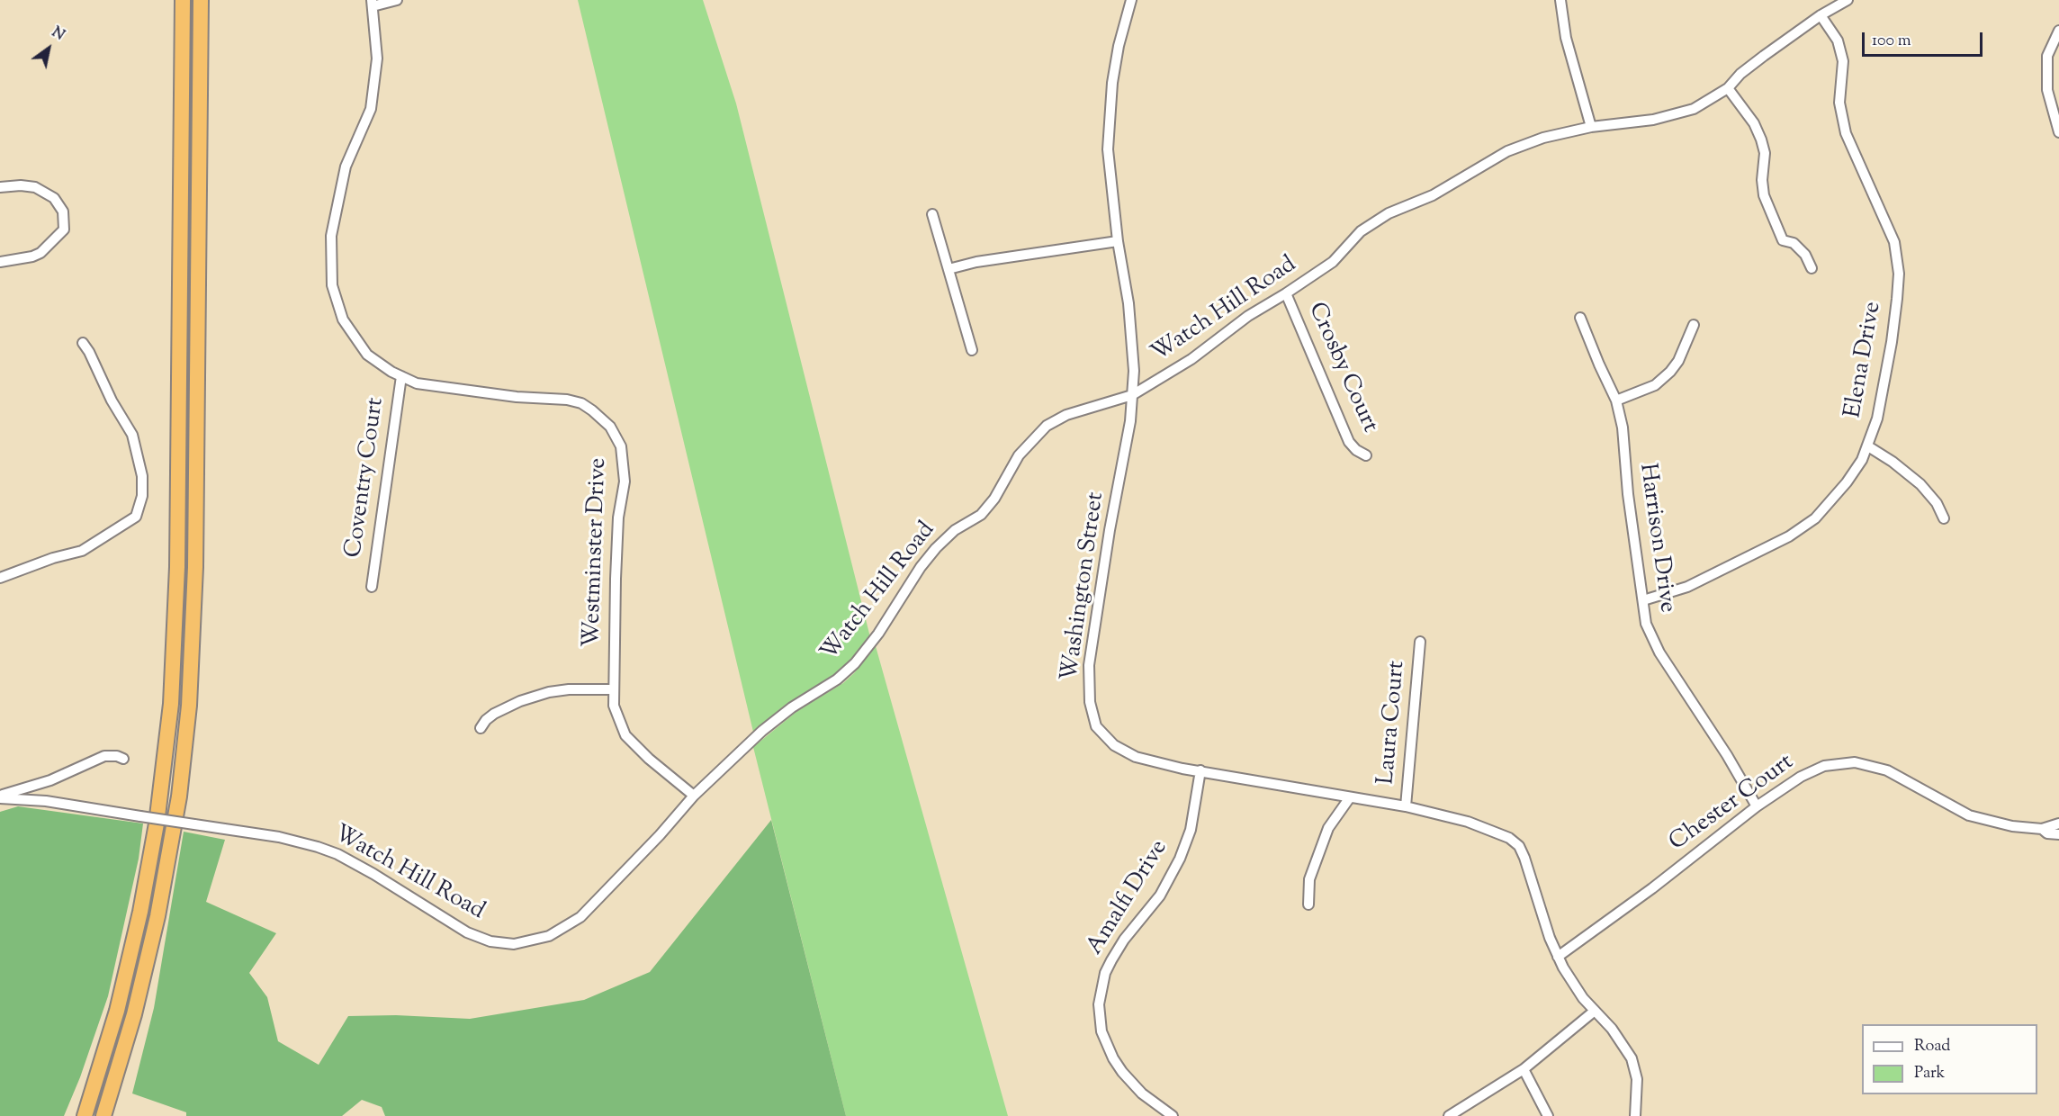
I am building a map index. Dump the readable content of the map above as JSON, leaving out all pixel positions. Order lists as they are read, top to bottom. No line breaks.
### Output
{"streets":{"street":["Watch Hill Road","Elena Drive","Crosby Court","Coventry Court","Harrison Drive","Westminster Drive","Washington Street","Laura Court","Chester Court","Amalfi Drive"]},"crossings":[["Watch Hill Road","Elena Drive"],["Watch Hill Road","Crosby Court"],["Watch Hill Road","Westminster Drive"],["Watch Hill Road","Washington Street"],["Elena Drive","Harrison Drive"],["Coventry Court","Westminster Drive"],["Harrison Drive","Chester Court"],["Washington Street","Laura Court"],["Washington Street","Chester Court"],["Washington Street","Amalfi Drive"]],"legend":["Road","Park"],"scale_bar":"100 m","north":"top right"}
